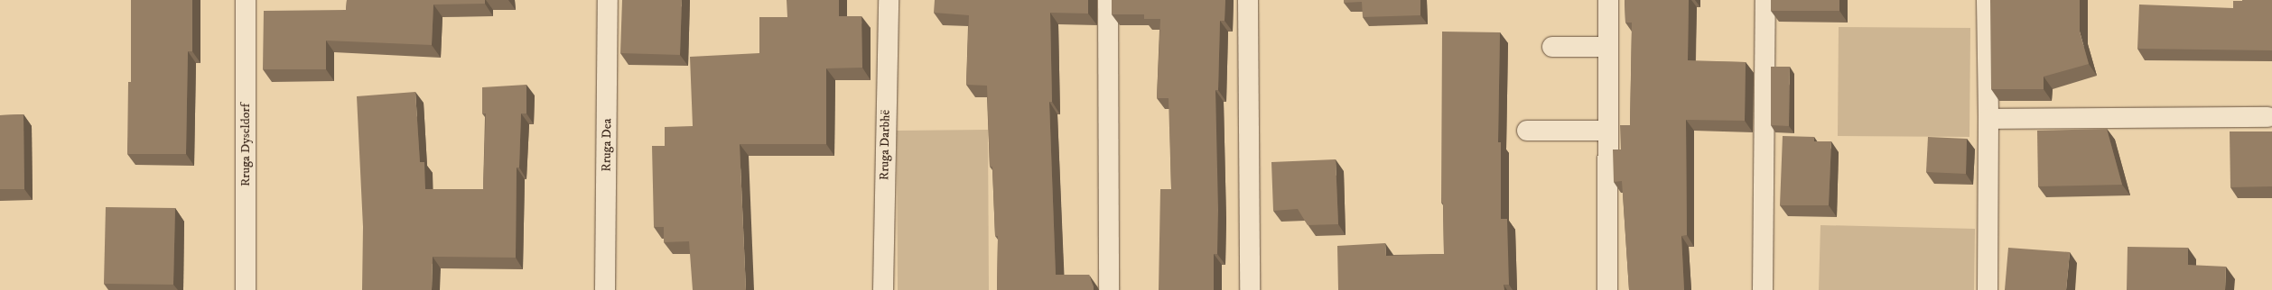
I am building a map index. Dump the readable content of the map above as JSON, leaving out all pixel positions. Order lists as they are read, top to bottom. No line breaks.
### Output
{"streets":{"street":["Rruga Dyseldorf","Rruga Dea","Rruga Darbhë"]}}
